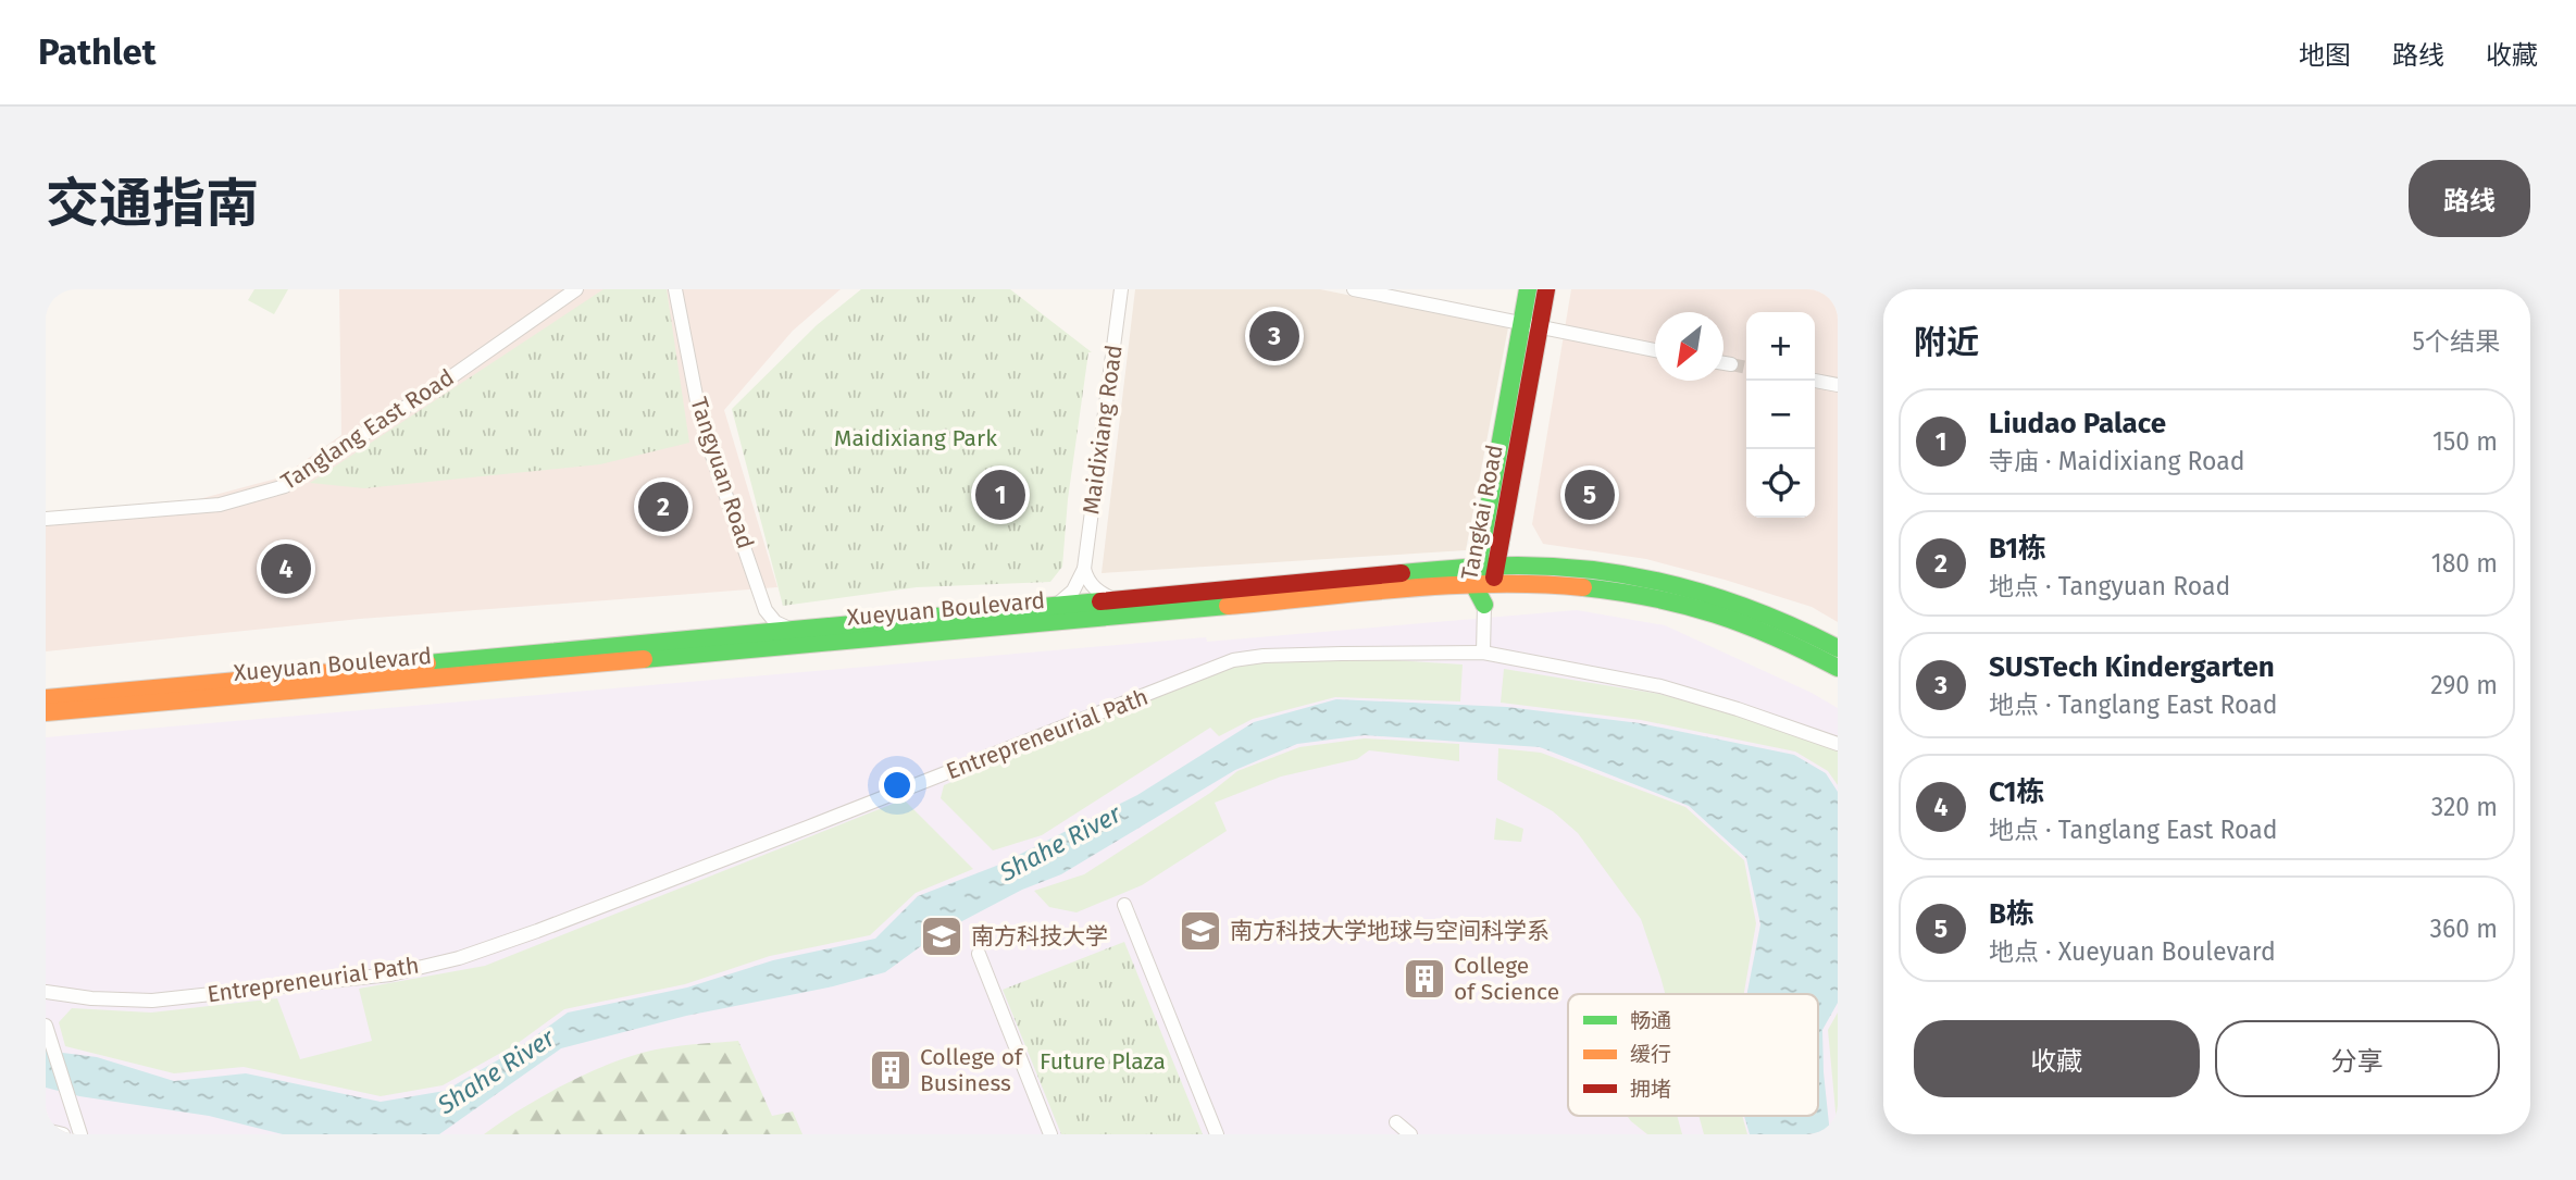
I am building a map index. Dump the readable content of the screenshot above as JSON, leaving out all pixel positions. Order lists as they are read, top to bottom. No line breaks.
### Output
{"streets":{"main road":["Tangkai Road","Xueyuan Boulevard"],"street":["Tanglang East Road","Maidixiang Road","Tangyuan Road","Entrepreneurial Path"]},"crossings":[["Maidixiang Road","Xueyuan Boulevard"],["Tangkai Road","Xueyuan Boulevard"]],"water":["Shahe River"],"parks":["Maidixiang Park","Future Plaza"],"places":{"school or university":["南方科技大学地球与空间科学系","南方科技大学"],"building":["College of Science","College of Business"]},"legend":["畅通","缓行","拥堵"],"north":"bottom left","page":{"header":"Pathlet","nav":["地图","路线","收藏"],"title":"交通指南","buttons":["路线",["收藏","分享"]],"heading":["附近","5个结果"],"pins":["3","1","5","2","4"],"map_buttons":["+","−"],"list":[{"mark":"1","name":"Liudao Palace","note":"寺庙 · Maidixiang Road","value":"150 m"},{"mark":"2","name":"B1栋","note":"地点 · Tangyuan Road","value":"180 m"},{"mark":"3","name":"SUSTech Kindergarten","note":"地点 · Tanglang East Road","value":"290 m"},{"mark":"4","name":"C1栋","note":"地点 · Tanglang East Road","value":"320 m"},{"mark":"5","name":"B栋","note":"地点 · Xueyuan Boulevard","value":"360 m"}]}}
